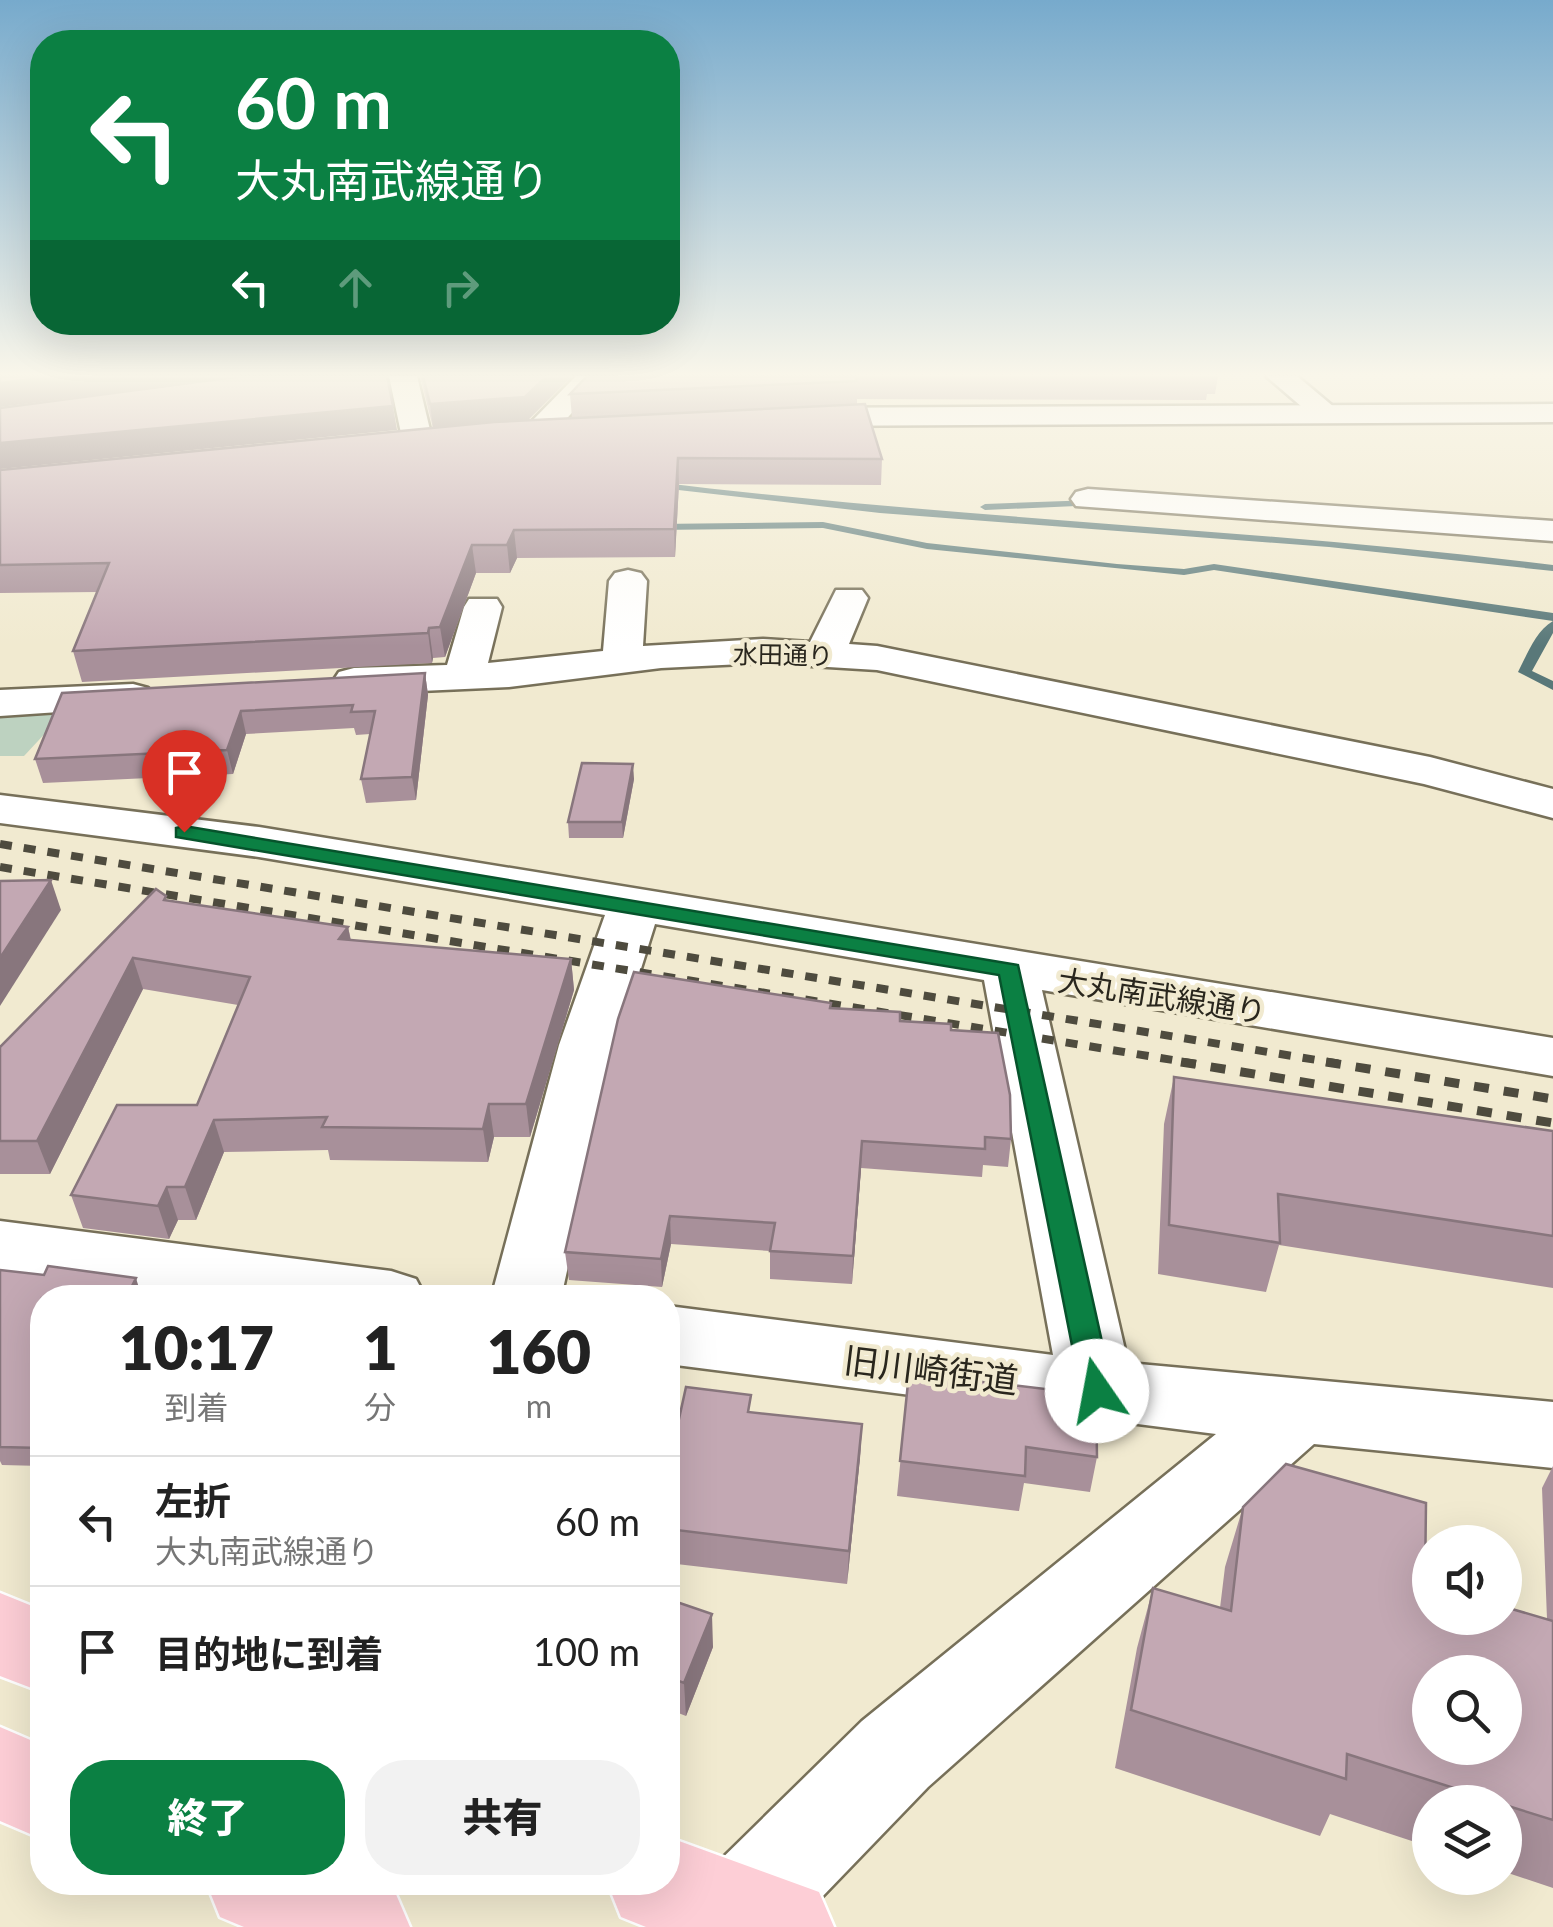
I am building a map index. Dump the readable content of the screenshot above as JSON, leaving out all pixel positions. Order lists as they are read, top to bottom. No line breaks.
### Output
{"streets":{"street":["水田通り","大丸南武線通り","旧川崎街道"]},"page":{"turn":["60 m","大丸南武線通り"],"eta":["10:17","到着","1","分","160","m"],"list":[{"name":"左折","note":"大丸南武線通り","value":"60 m"},{"name":"目的地に到着","value":"100 m"}],"buttons":["終了","共有"]}}
